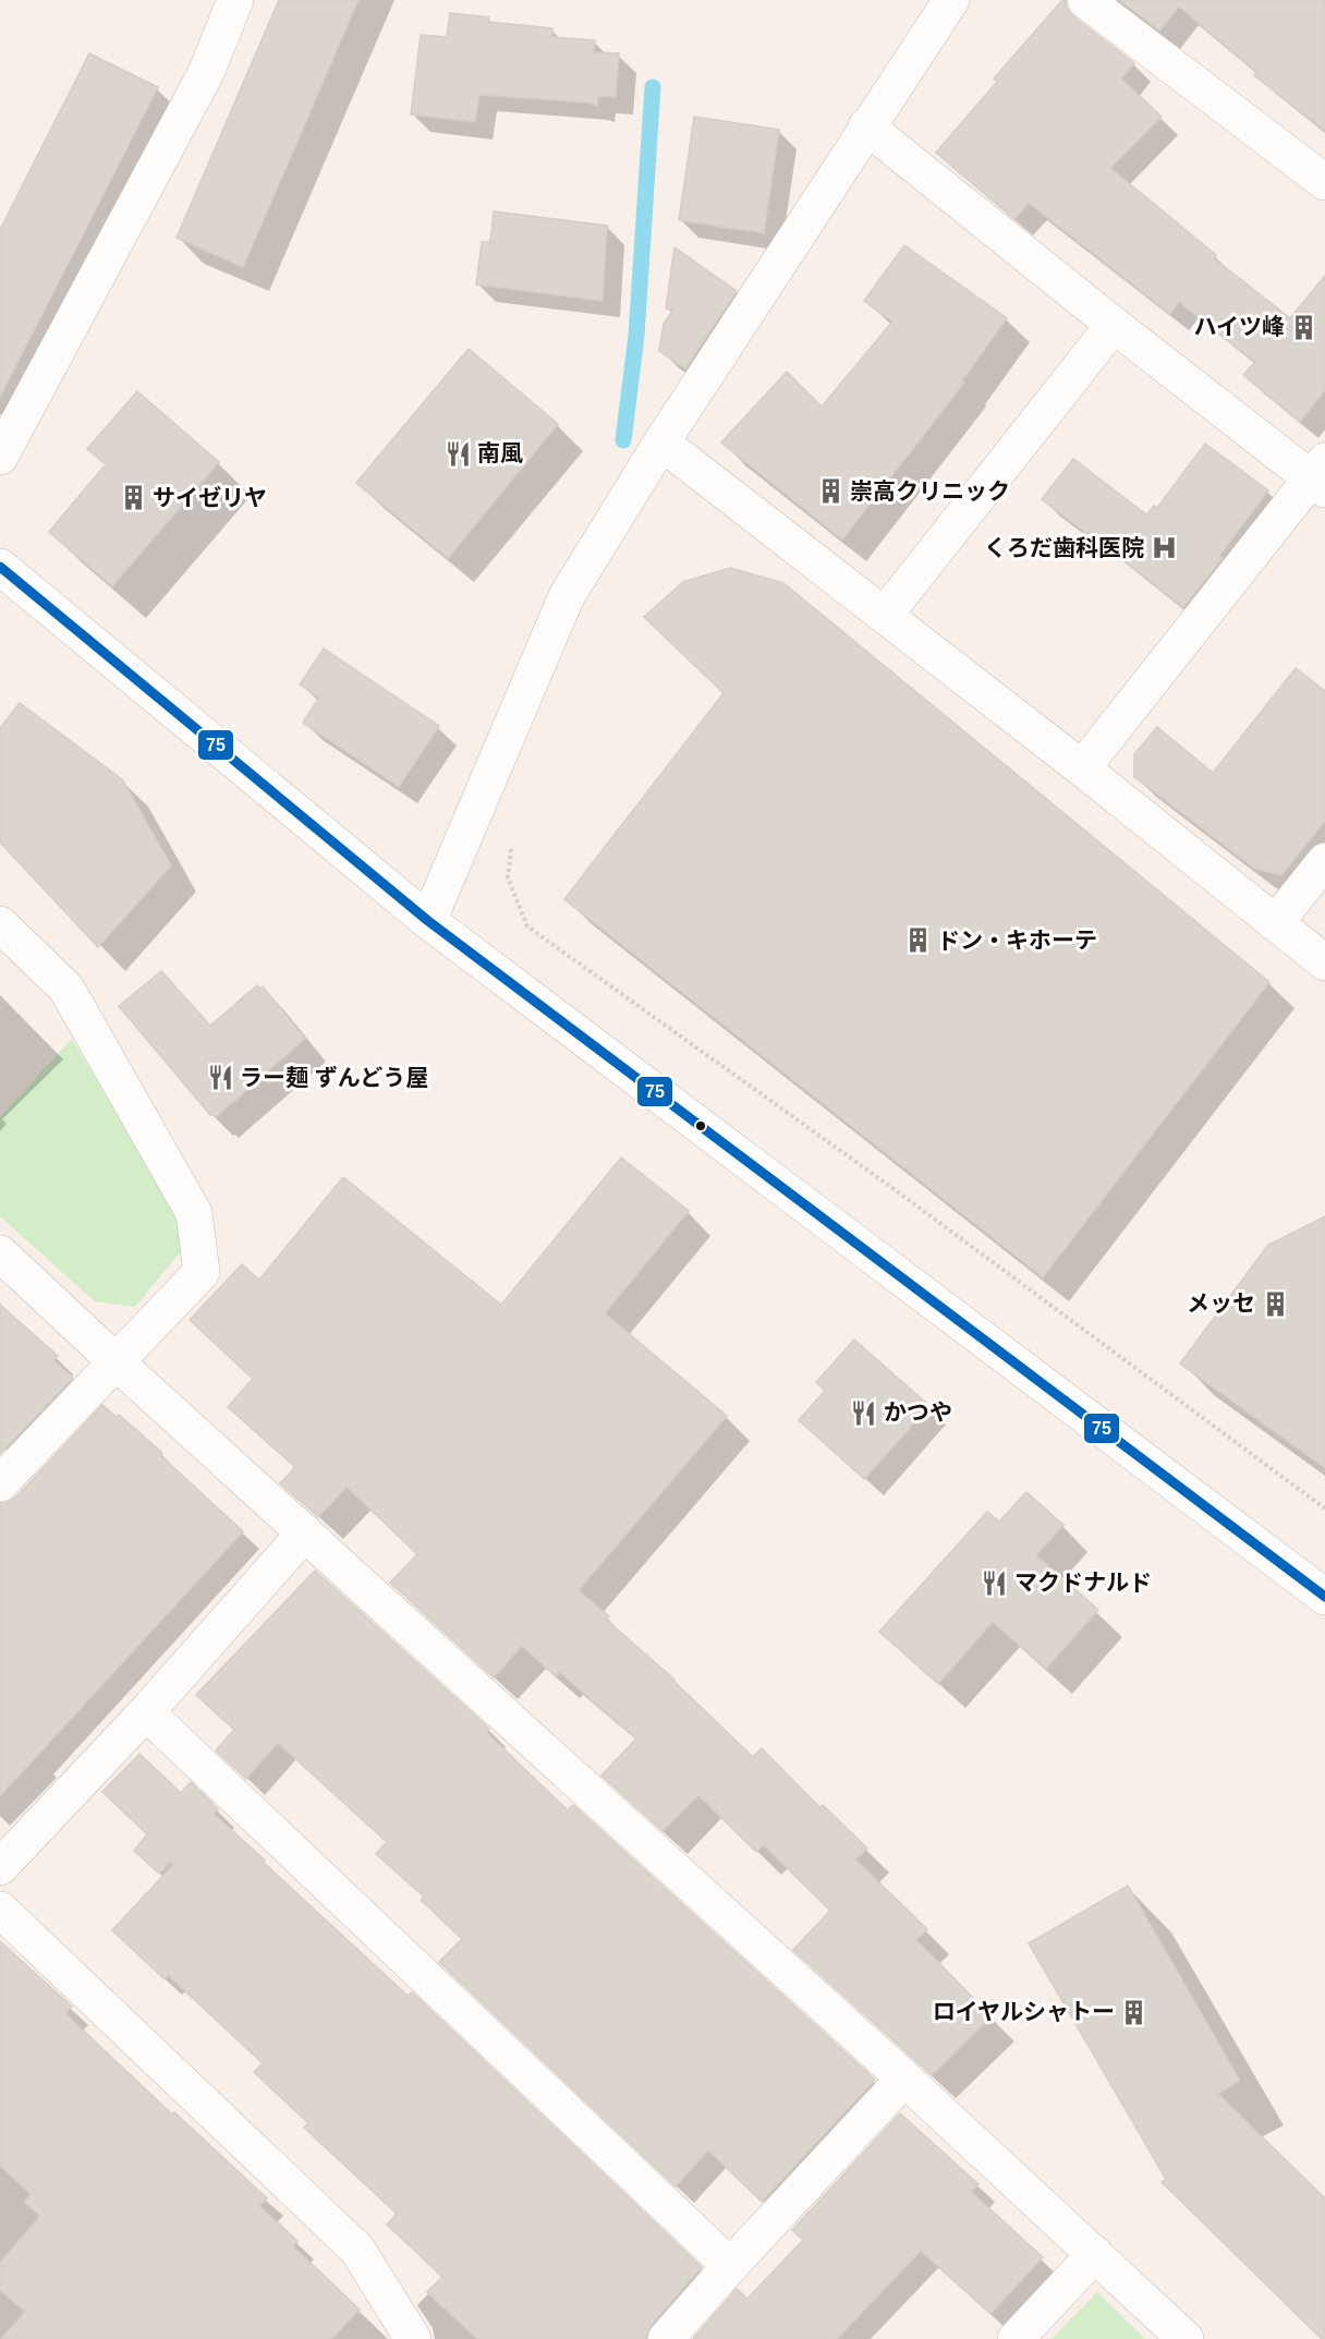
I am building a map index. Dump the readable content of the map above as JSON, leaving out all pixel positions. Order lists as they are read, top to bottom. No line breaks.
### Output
{"places":{"building":["ハイツ峰","崇高クリニック","サイゼリヤ","ドン・キホーテ","メッセ","ロイヤルシャトー"],"restaurant":["南風","ラー麺 ずんどう屋","かつや","マクドナルド"],"hospital":["くろだ歯科医院"]},"lines":["transit line 75"]}
